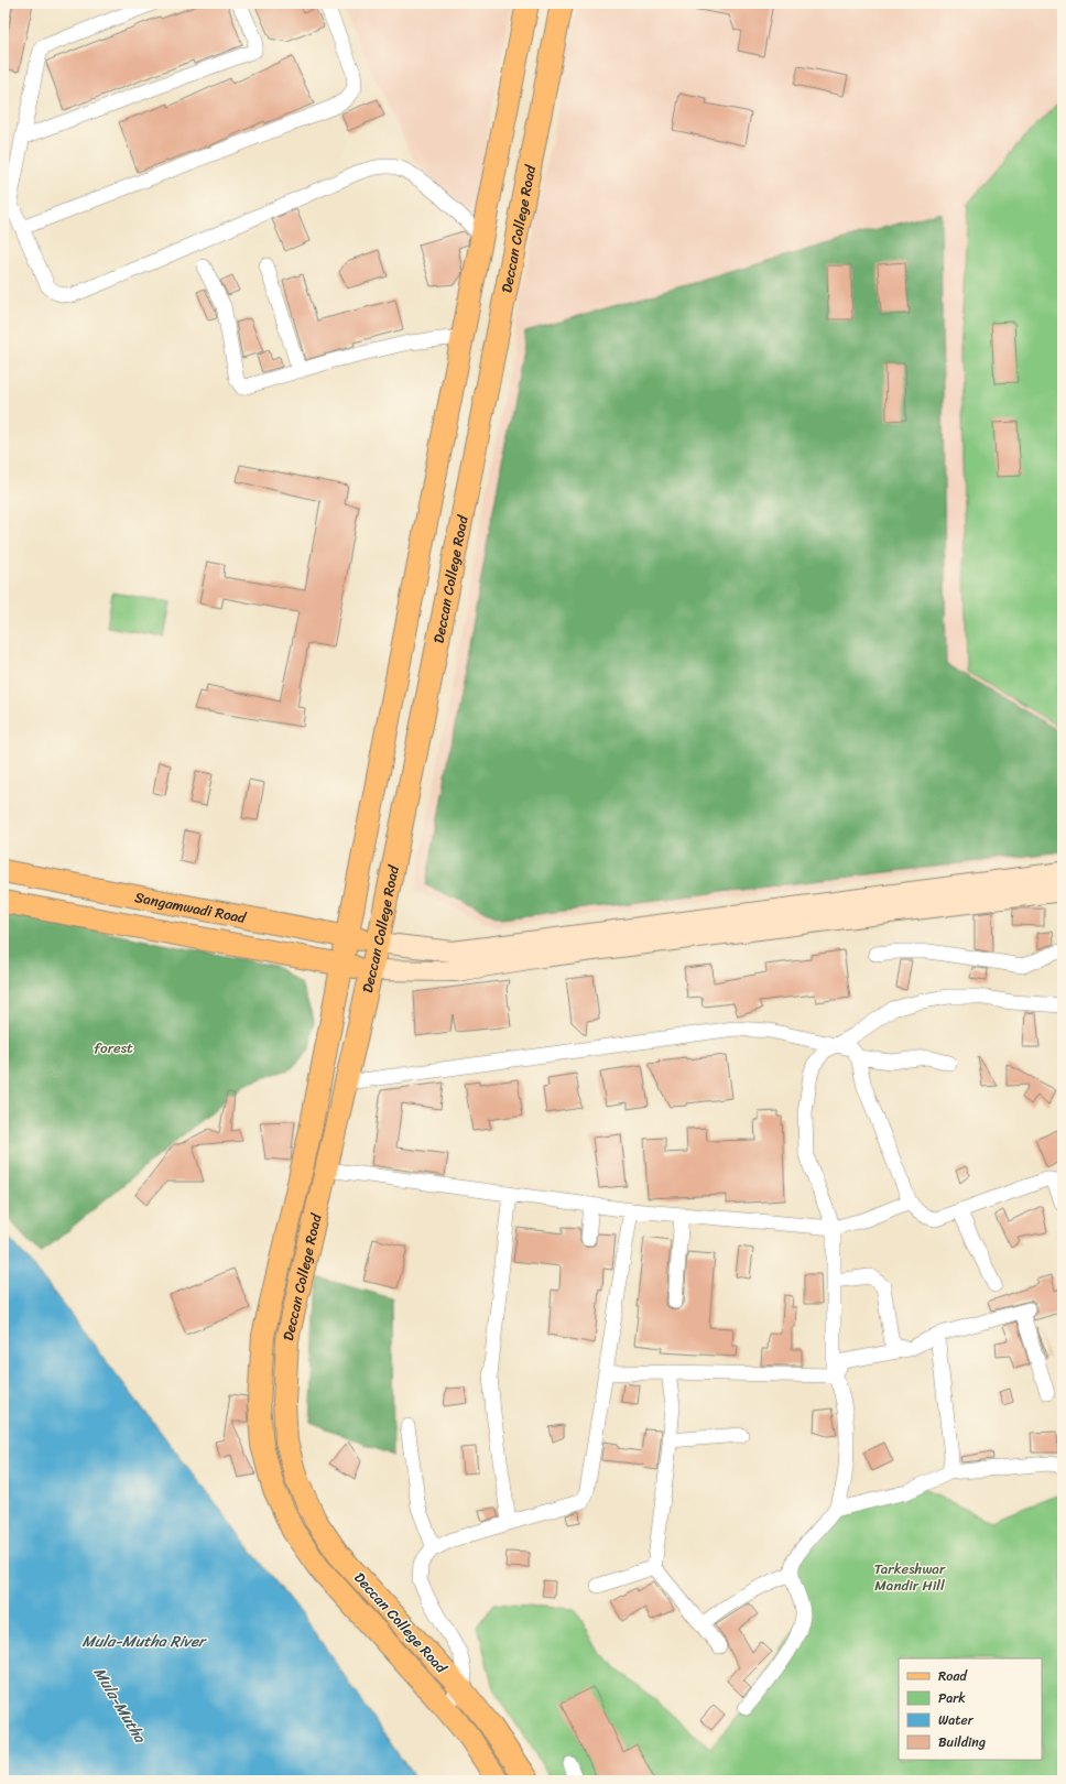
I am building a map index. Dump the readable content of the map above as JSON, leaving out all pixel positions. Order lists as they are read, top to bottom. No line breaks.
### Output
{"streets":{"main road":["Deccan College Road","Sangamwadi Road"]},"crossings":[["Deccan College Road","Sangamwadi Road"]],"water":["Mula-Mutha River","Mula-Mutha"],"parks":["forest","Tarkeshwar Mandir Hill"],"legend":["Road","Park","Water","Building"]}
